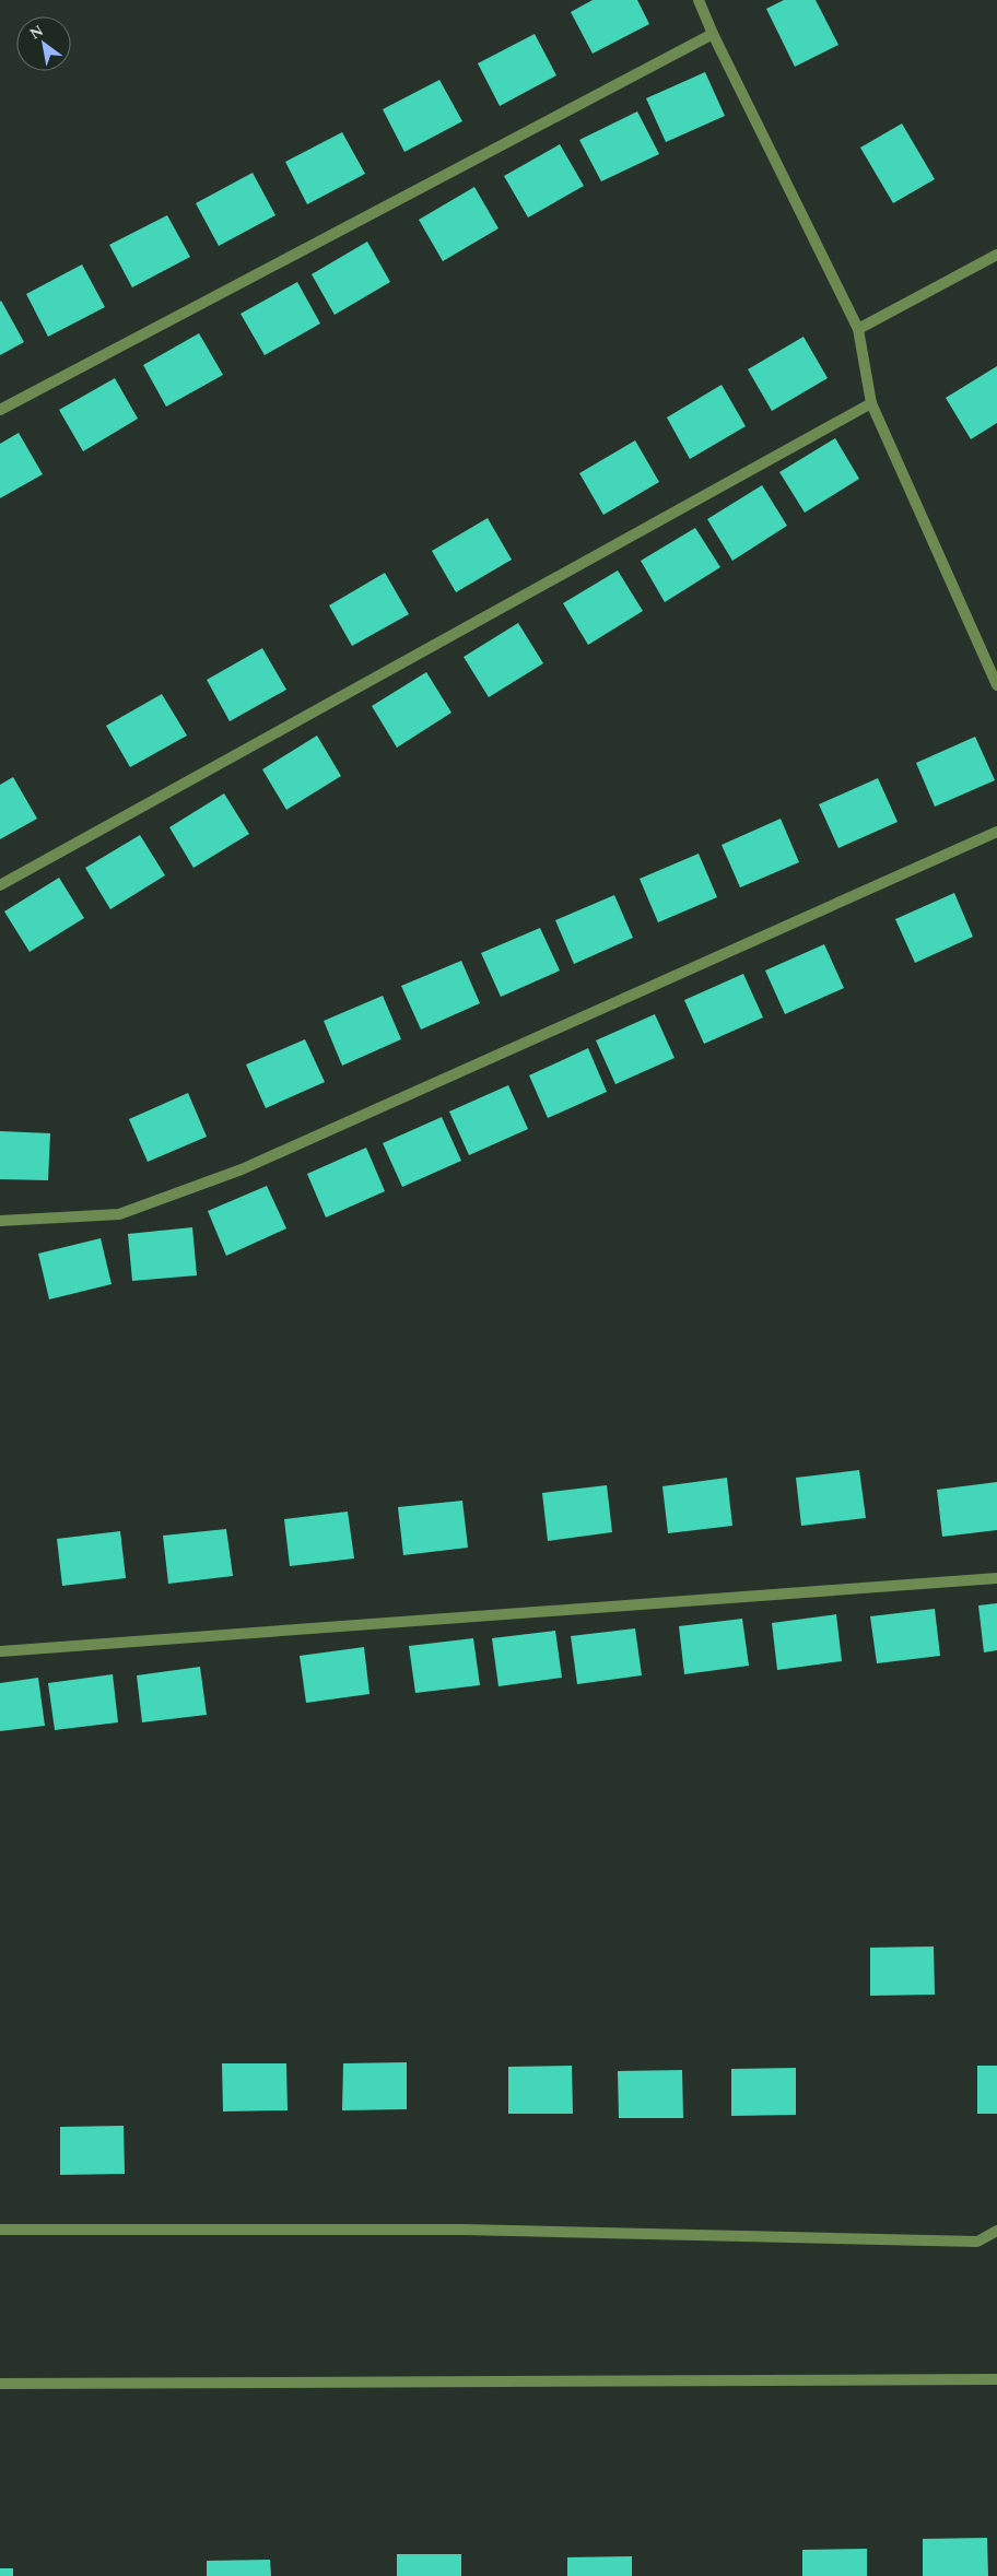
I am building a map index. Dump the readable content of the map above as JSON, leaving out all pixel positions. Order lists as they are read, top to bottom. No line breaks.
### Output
{"north":"top left"}
